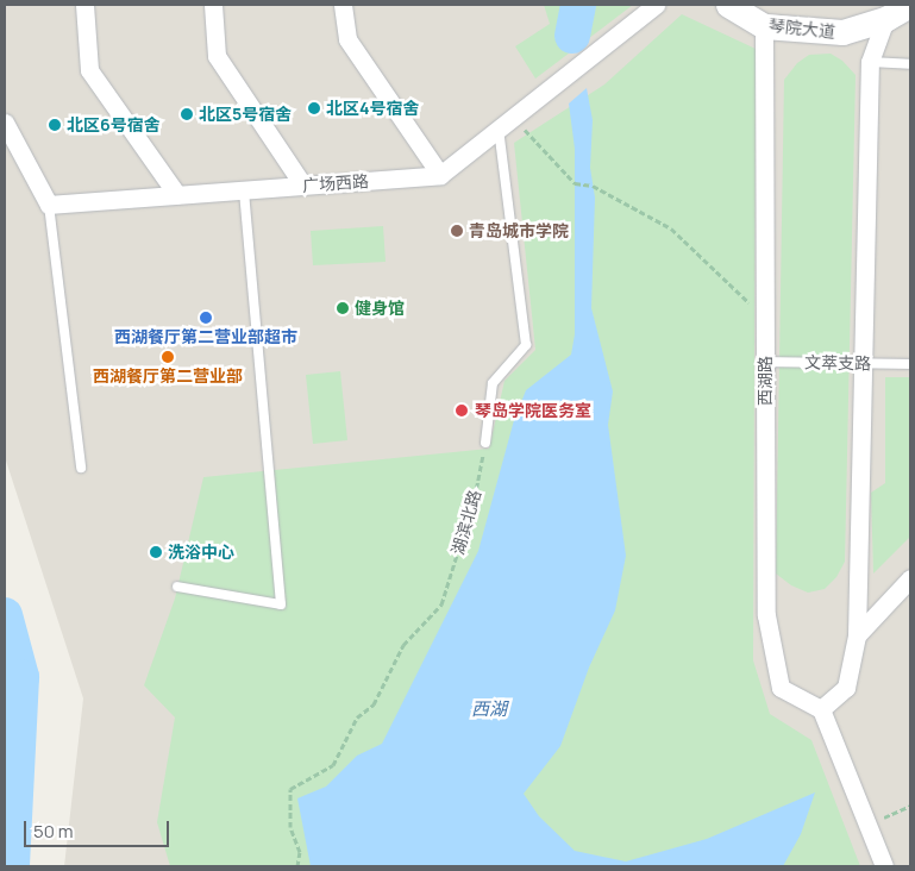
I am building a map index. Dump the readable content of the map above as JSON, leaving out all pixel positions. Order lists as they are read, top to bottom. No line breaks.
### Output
{"streets":{"street":["琴院大道","广场西路","西湖路"],"lane":["文萃支路"],"path":["湖滨北路"]},"crossings":[["琴院大道","西湖路"],["文萃支路","西湖路"]],"water":["西湖"],"places":["北区4号宿舍","北区5号宿舍","北区6号宿舍","青岛城市学院","健身馆","西湖餐厅第二营业部超市","西湖餐厅第二营业部","琴岛学院医务室","洗浴中心"],"scale_bar":"50 m"}
